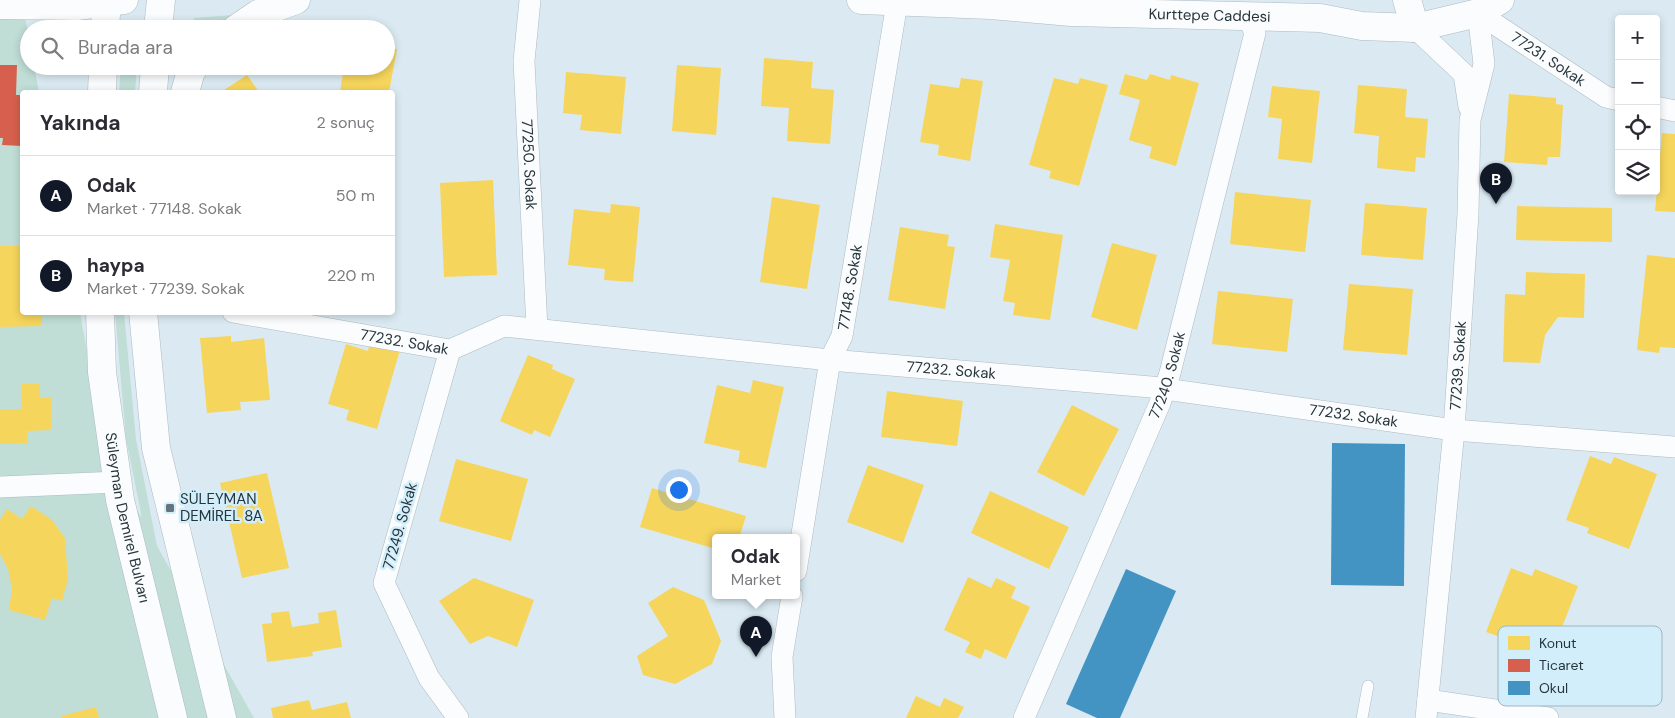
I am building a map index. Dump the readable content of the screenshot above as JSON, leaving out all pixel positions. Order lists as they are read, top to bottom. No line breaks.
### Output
{"streets":{"main road":["Kurttepe Caddesi","Süleyman Demirel Bulvarı"],"street":["77231. Sokak","77250. Sokak","77148. Sokak","77232. Sokak","77239. Sokak","77240. Sokak","77249. Sokak"]},"crossings":[["Kurttepe Caddesi","77231. Sokak"],["Kurttepe Caddesi","77148. Sokak"],["Kurttepe Caddesi","77239. Sokak"],["Kurttepe Caddesi","77240. Sokak"],["77231. Sokak","77239. Sokak"],["77250. Sokak","77232. Sokak"],["77148. Sokak","77232. Sokak"],["77232. Sokak","77239. Sokak"],["77232. Sokak","77240. Sokak"],["77232. Sokak","77249. Sokak"]],"places":{"transit":["SÜLEYMAN DEMİREL 8A"]},"legend":["Konut","Ticaret","Okul"],"page":{"map_buttons":["+","−"],"search":"Burada ara","heading":["Yakında","2 sonuç"],"list":[{"mark":"A","name":"Odak","note":"Market · 77148. Sokak","value":"50 m"},{"mark":"B","name":"haypa","note":"Market · 77239. Sokak","value":"220 m"}],"pins":["B","A"],"popup":["Odak","Market"]}}
